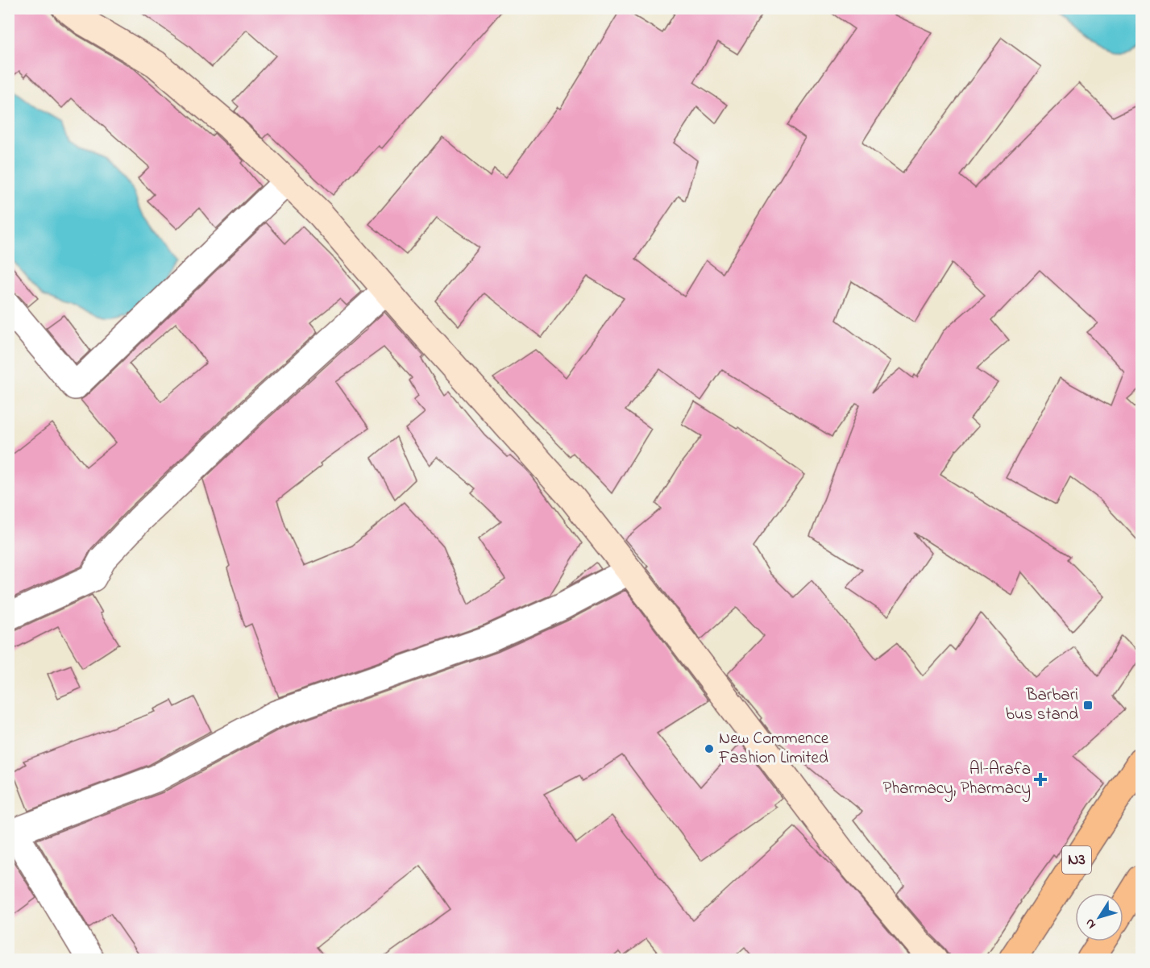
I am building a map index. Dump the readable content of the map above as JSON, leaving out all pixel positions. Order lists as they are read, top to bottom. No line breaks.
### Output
{"streets":{"highway":["N3"]},"places":{"transit":["Barbari bus stand"],"other":["New Commence Fashion Limited"],"health":["Al-Arafa Pharmacy, Pharmacy"]},"north":"bottom left"}
